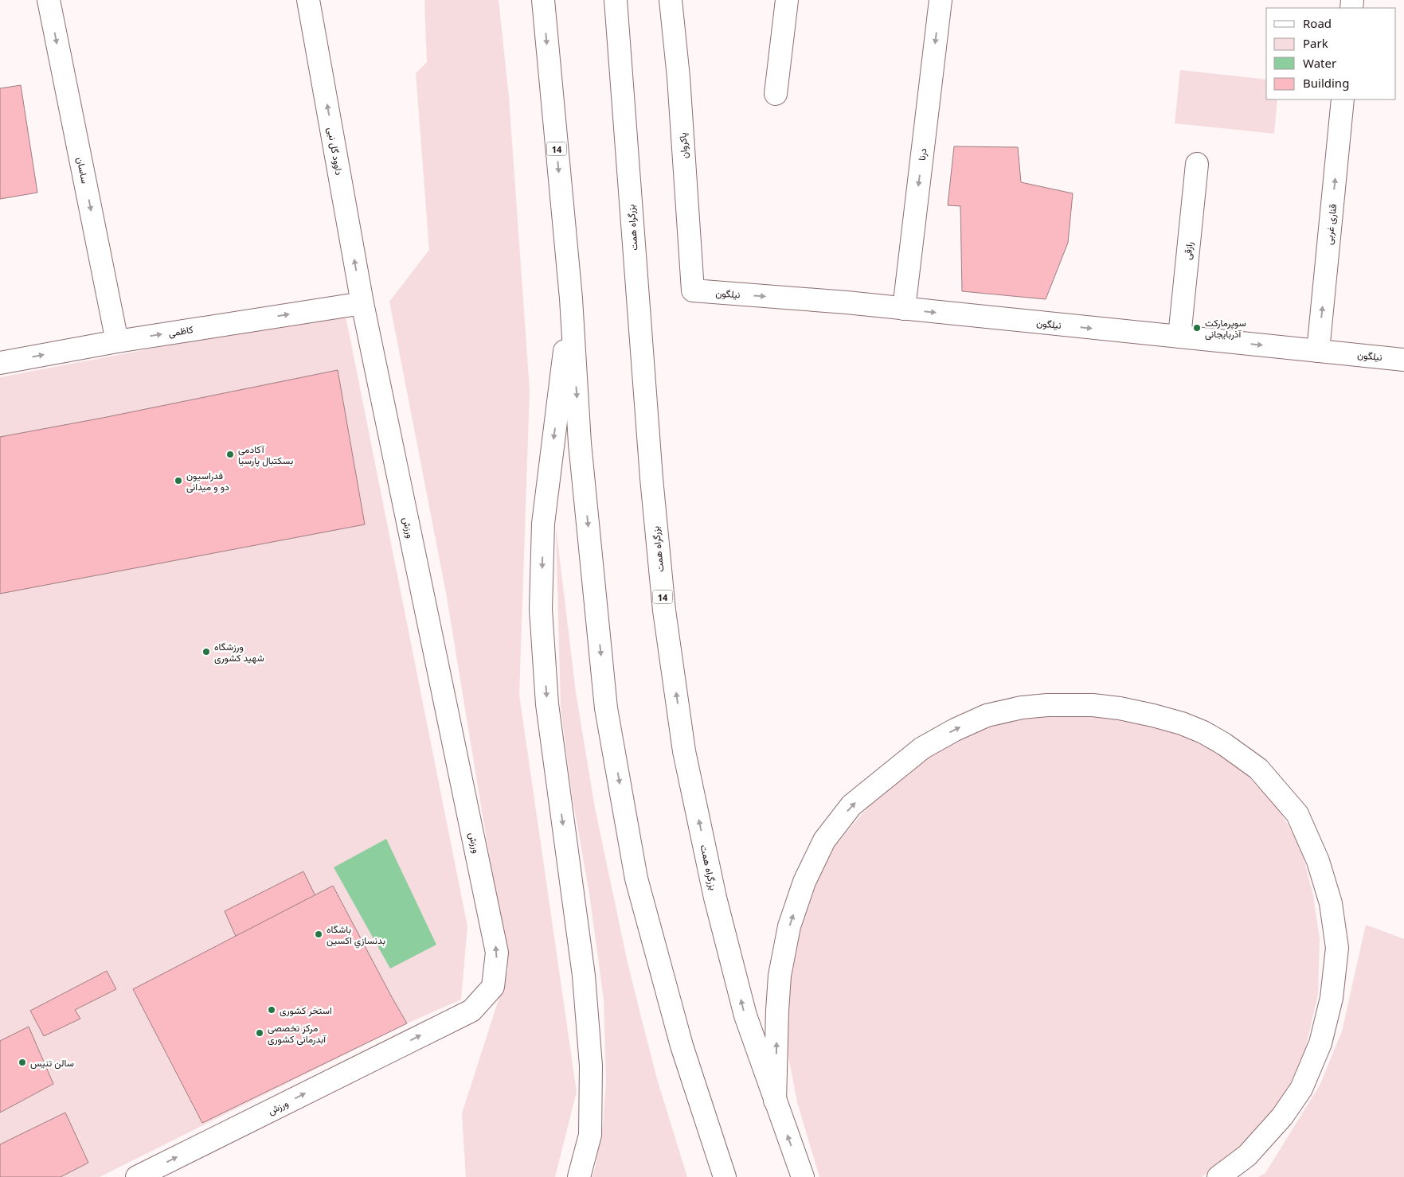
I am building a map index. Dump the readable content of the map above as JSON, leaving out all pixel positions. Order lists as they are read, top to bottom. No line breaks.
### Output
{"streets":{"main road":["پاکروان","14","داوود گل نبی","درنا","ساسان","قناری غربی","بزرگراه همت","رازقی","نیلگون","کاظمی","ورزش"]},"crossings":[["پاکروان","نیلگون"],["داوود گل نبی","کاظمی"],["داوود گل نبی","ورزش"],["درنا","نیلگون"],["ساسان","کاظمی"],["قناری غربی","نیلگون"],["رازقی","نیلگون"],["کاظمی","ورزش"]],"one_way":["داوود گل نبی","ساسان","قناری غربی","نیلگون","کاظمی"],"places":["سوپرمارکت آذربایجانی","آکادمی بسکتبال پارسیا","فدراسیون دو و میدانی","ورزشگاه شهید کشوری","باشگاه بدنسازي اكسين","استخر کشوری","مرکز تخصصی آبدرمانی کشوری","سالن تنیس"],"legend":["Road","Park","Water","Building"]}
